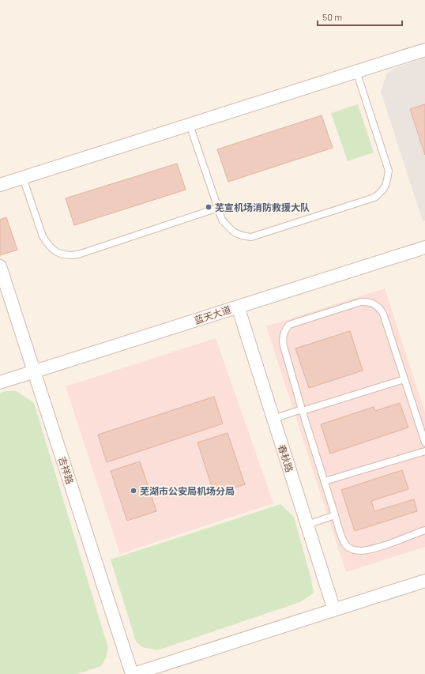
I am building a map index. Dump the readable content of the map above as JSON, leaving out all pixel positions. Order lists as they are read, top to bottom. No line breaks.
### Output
{"streets":{"street":["蓝天大道","春秋路","吉祥路"]},"crossings":[["蓝天大道","春秋路"],["蓝天大道","吉祥路"]],"places":["芜宣机场消防救援大队","芜湖市公安局机场分局"],"scale_bar":"50 m"}
